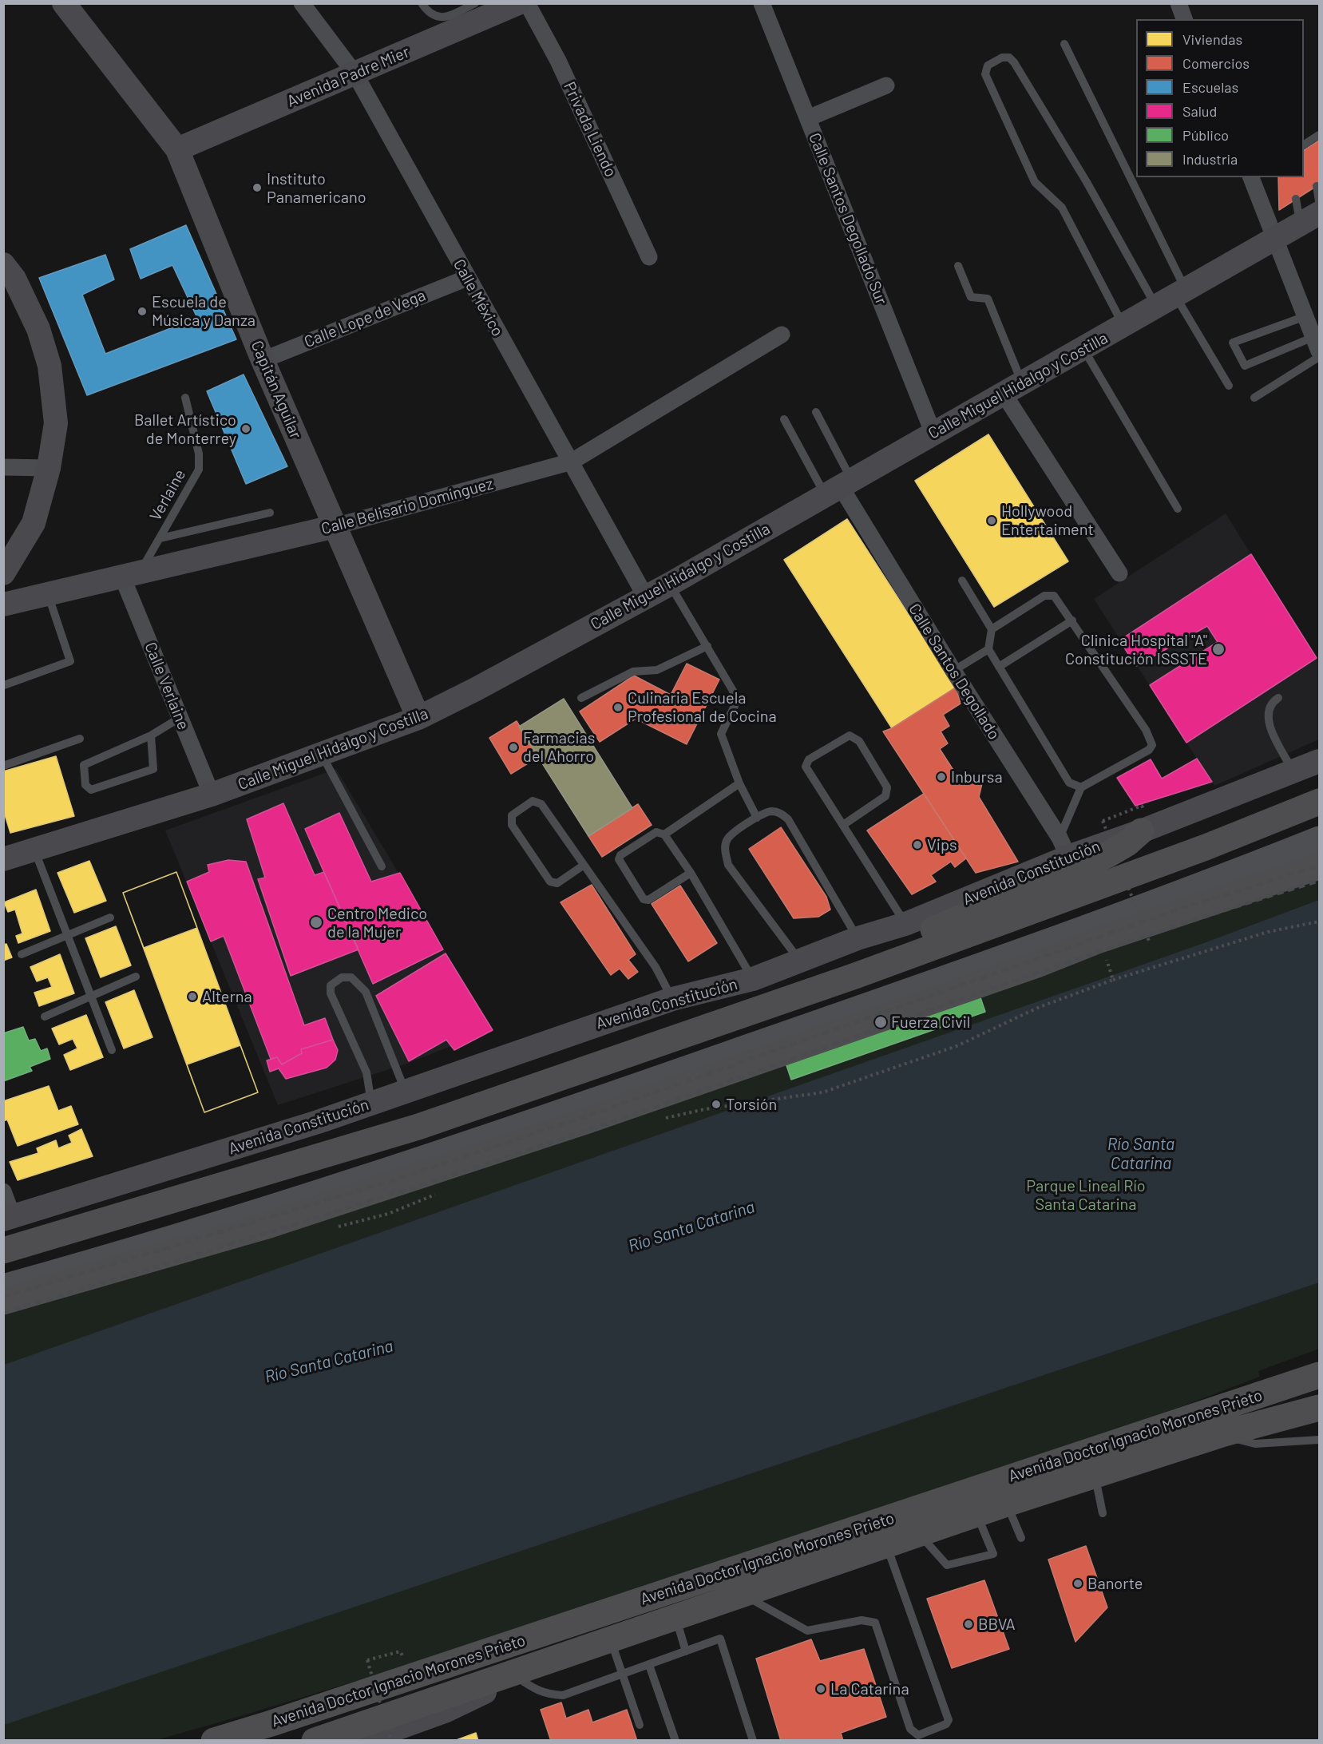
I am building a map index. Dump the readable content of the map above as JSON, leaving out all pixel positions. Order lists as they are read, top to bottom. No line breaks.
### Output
{"streets":{"highway":["Avenida Constitución","Avenida Doctor Ignacio Morones Prieto"],"street":["Avenida Padre Mier","Privada Liendo","Calle Santos Degollado Sur","Calle México","Calle Lope de Vega","Calle Miguel Hidalgo y Costilla","Capitán Aguilar","Calle Belisario Domínguez","Calle Santos Degollado","Calle Verlaine"],"lane":["Verlaine"]},"crossings":[["Avenida Padre Mier","Calle México"],["Avenida Padre Mier","Capitán Aguilar"],["Calle Santos Degollado Sur","Calle Miguel Hidalgo y Costilla"],["Calle México","Calle Lope de Vega"],["Calle México","Calle Miguel Hidalgo y Costilla"],["Calle México","Calle Belisario Domínguez"],["Calle Lope de Vega","Capitán Aguilar"],["Calle Miguel Hidalgo y Costilla","Capitán Aguilar"],["Calle Miguel Hidalgo y Costilla","Calle Santos Degollado"],["Calle Miguel Hidalgo y Costilla","Calle Verlaine"],["Capitán Aguilar","Calle Belisario Domínguez"],["Verlaine","Calle Belisario Domínguez"],["Verlaine","Calle Verlaine"],["Calle Belisario Domínguez","Calle Verlaine"],["Calle Santos Degollado","Avenida Constitución"]],"water":["Río Santa Catarina"],"parks":["Parque Lineal Río Santa Catarina"],"places":["Instituto Panamericano","Escuela de Música y Danza","Ballet Artístico de Monterrey","Hollywood Entertaiment","Clinica Hospital \"A\" Constitución ISSSTE","Culinaria Escuela Profesional de Cocina","Farmacias del Ahorro","Inbursa","Vips","Centro Medico de la Mujer","Alterna","Fuerza Civil","Torsión","Banorte","BBVA","La Catarina"],"legend":["Viviendas","Comercios","Escuelas","Salud","Público","Industria"]}
